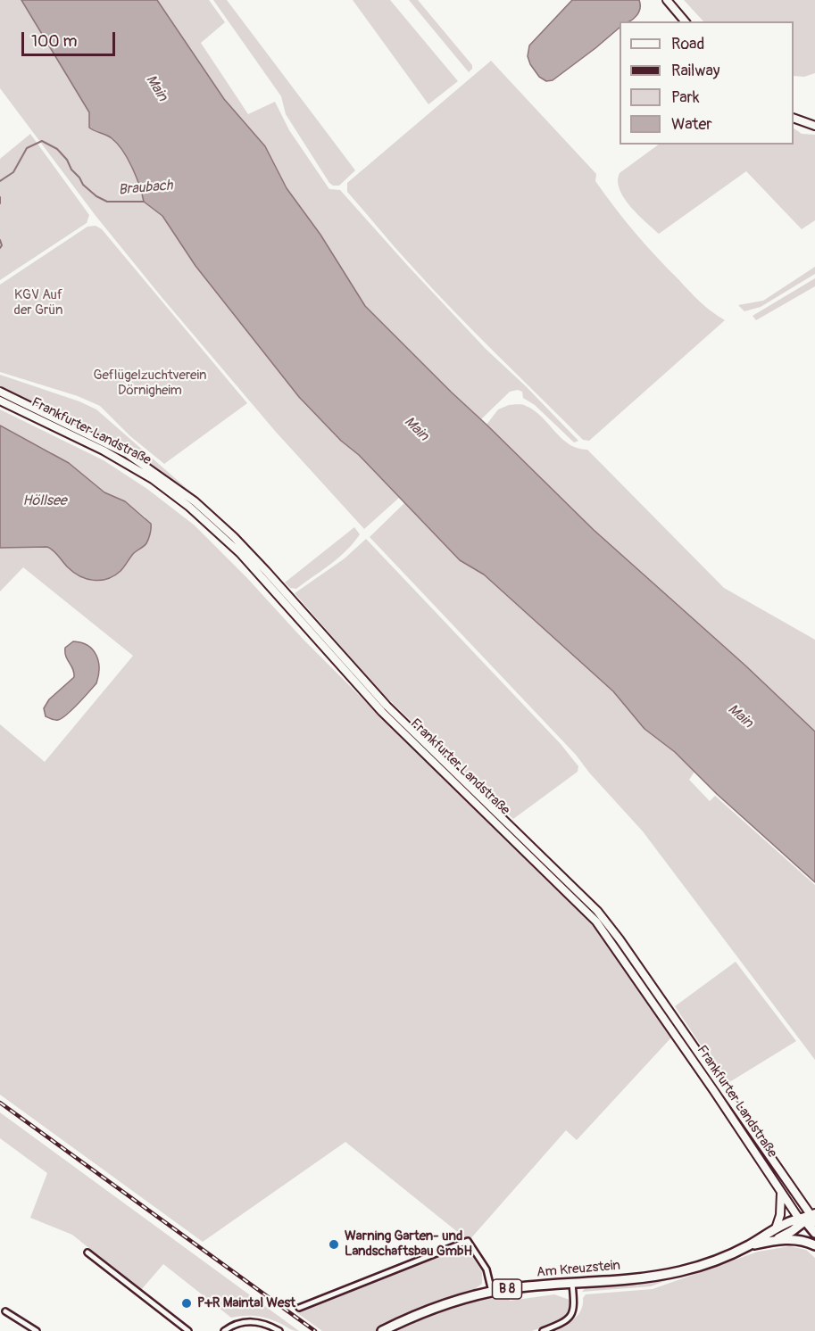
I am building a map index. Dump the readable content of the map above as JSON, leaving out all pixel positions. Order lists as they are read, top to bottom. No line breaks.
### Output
{"streets":{"main road":["Frankfurter Landstraße","Am Kreuzstein","B 8"]},"crossings":[["Frankfurter Landstraße","Am Kreuzstein"],["Frankfurter Landstraße","B 8"],["Am Kreuzstein","B 8"]],"water":["Main","Braubach","Höllsee"],"parks":["KGV Auf der Grün","Geflügelzuchtverein Dörnigheim"],"places":["Warning Garten- und Landschaftsbau GmbH","P+R Maintal West"],"legend":["Road","Railway","Park","Water"],"scale_bar":"100 m"}
